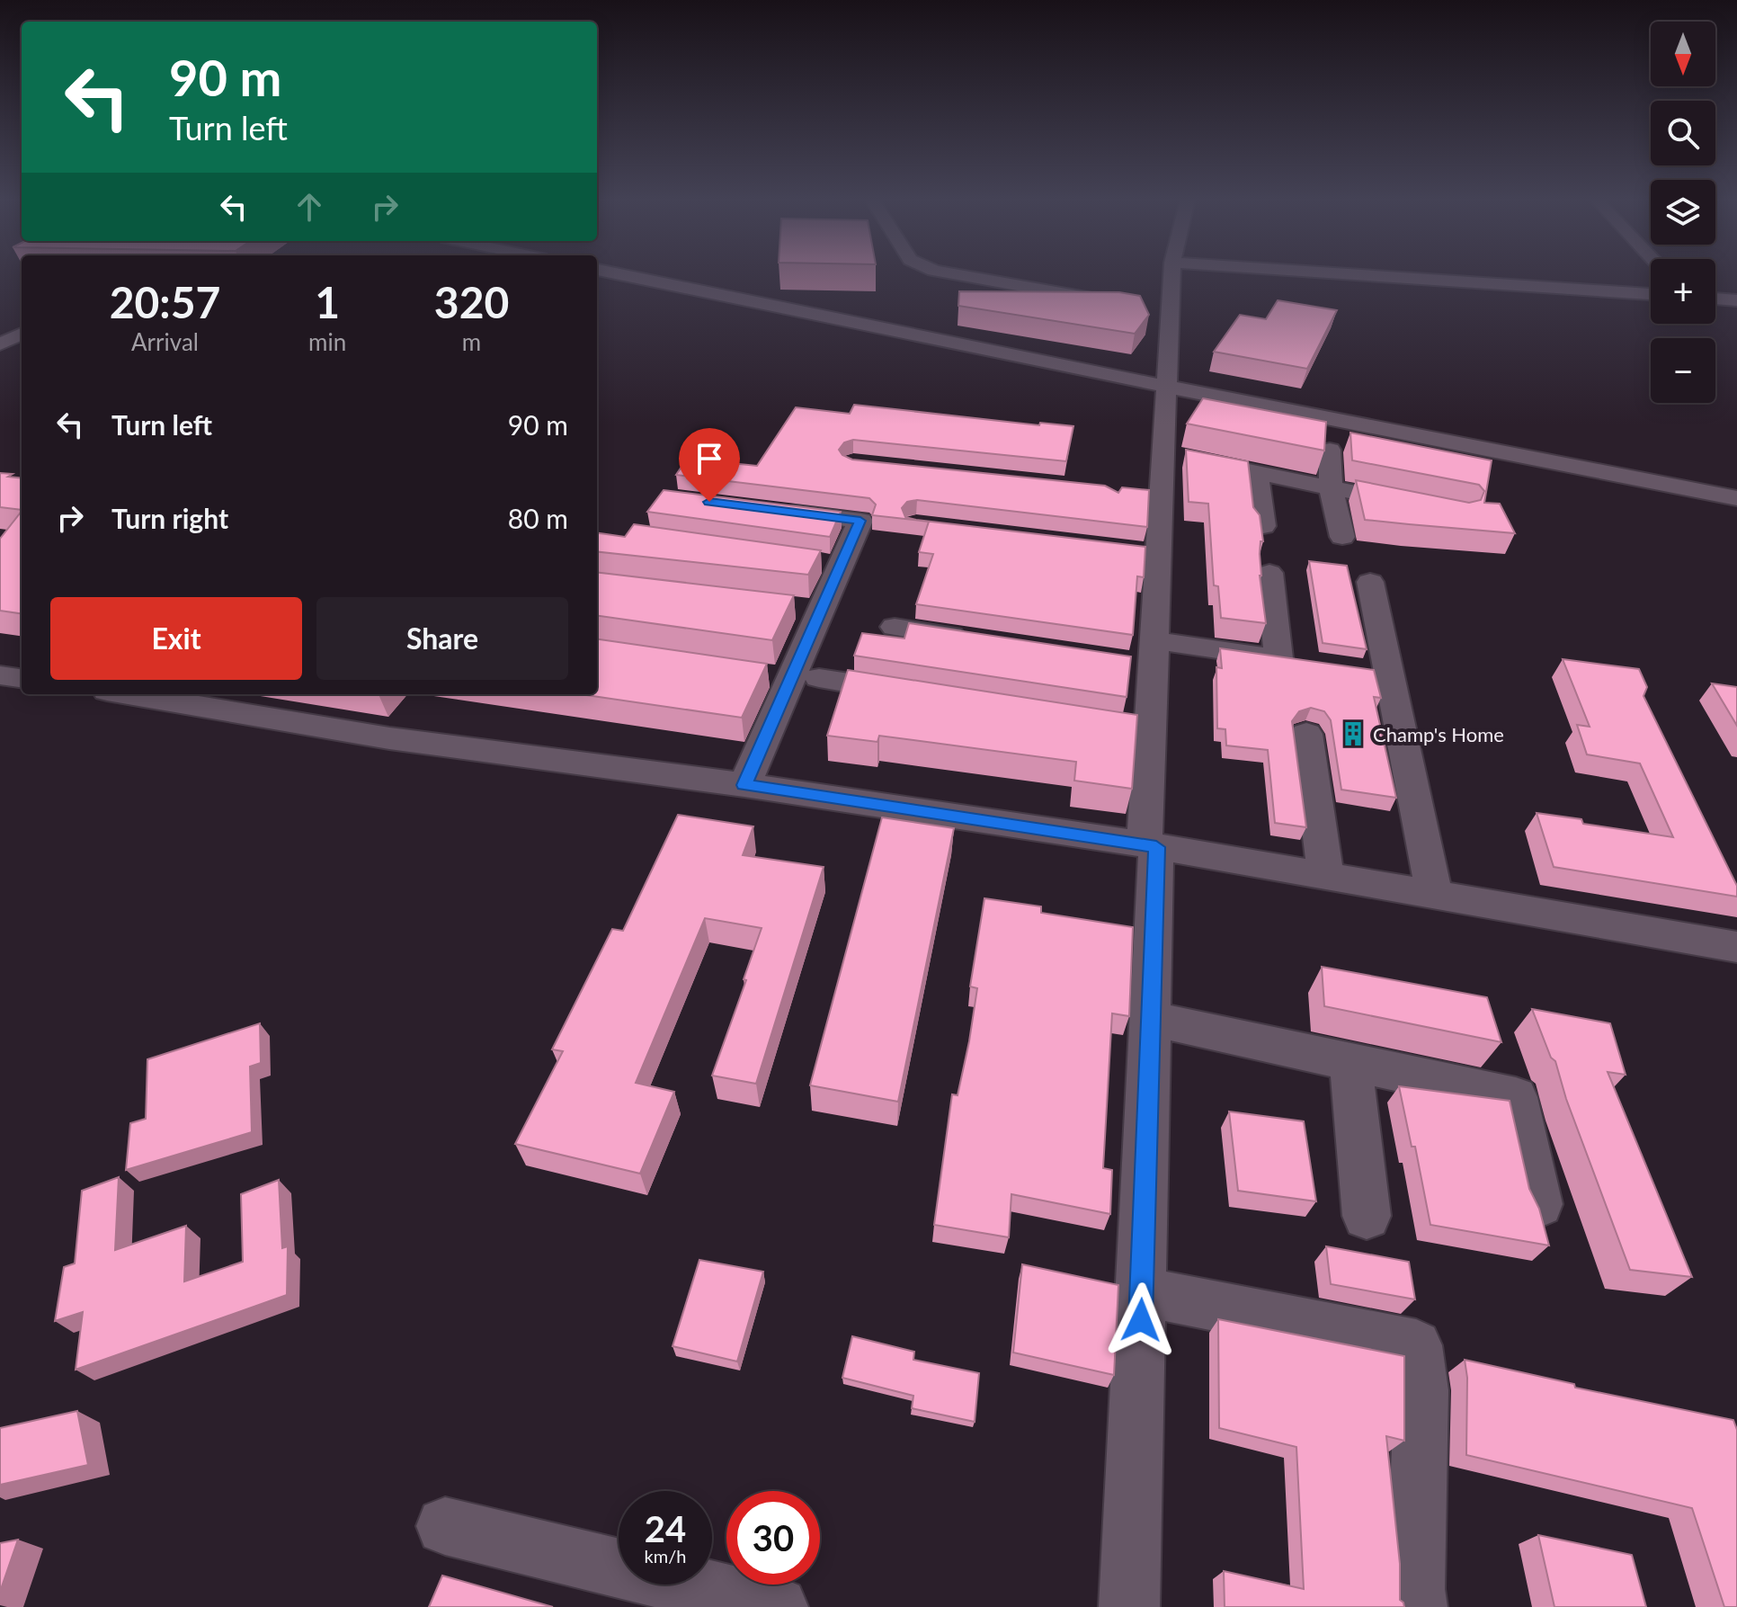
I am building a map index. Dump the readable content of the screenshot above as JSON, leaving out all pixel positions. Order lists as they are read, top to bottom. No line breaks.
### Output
{"places":{"building":["Champ's Home"]},"north":"bottom","page":{"map_buttons":["+","−"],"turn":["90 m","Turn left"],"eta":["20:57","Arrival","1","min","320","m"],"list":[{"name":"Turn left","value":"90 m"},{"name":"Turn right","value":"80 m"}],"buttons":["Exit","Share"],"speed":"24 km/h","limit":"30"}}
